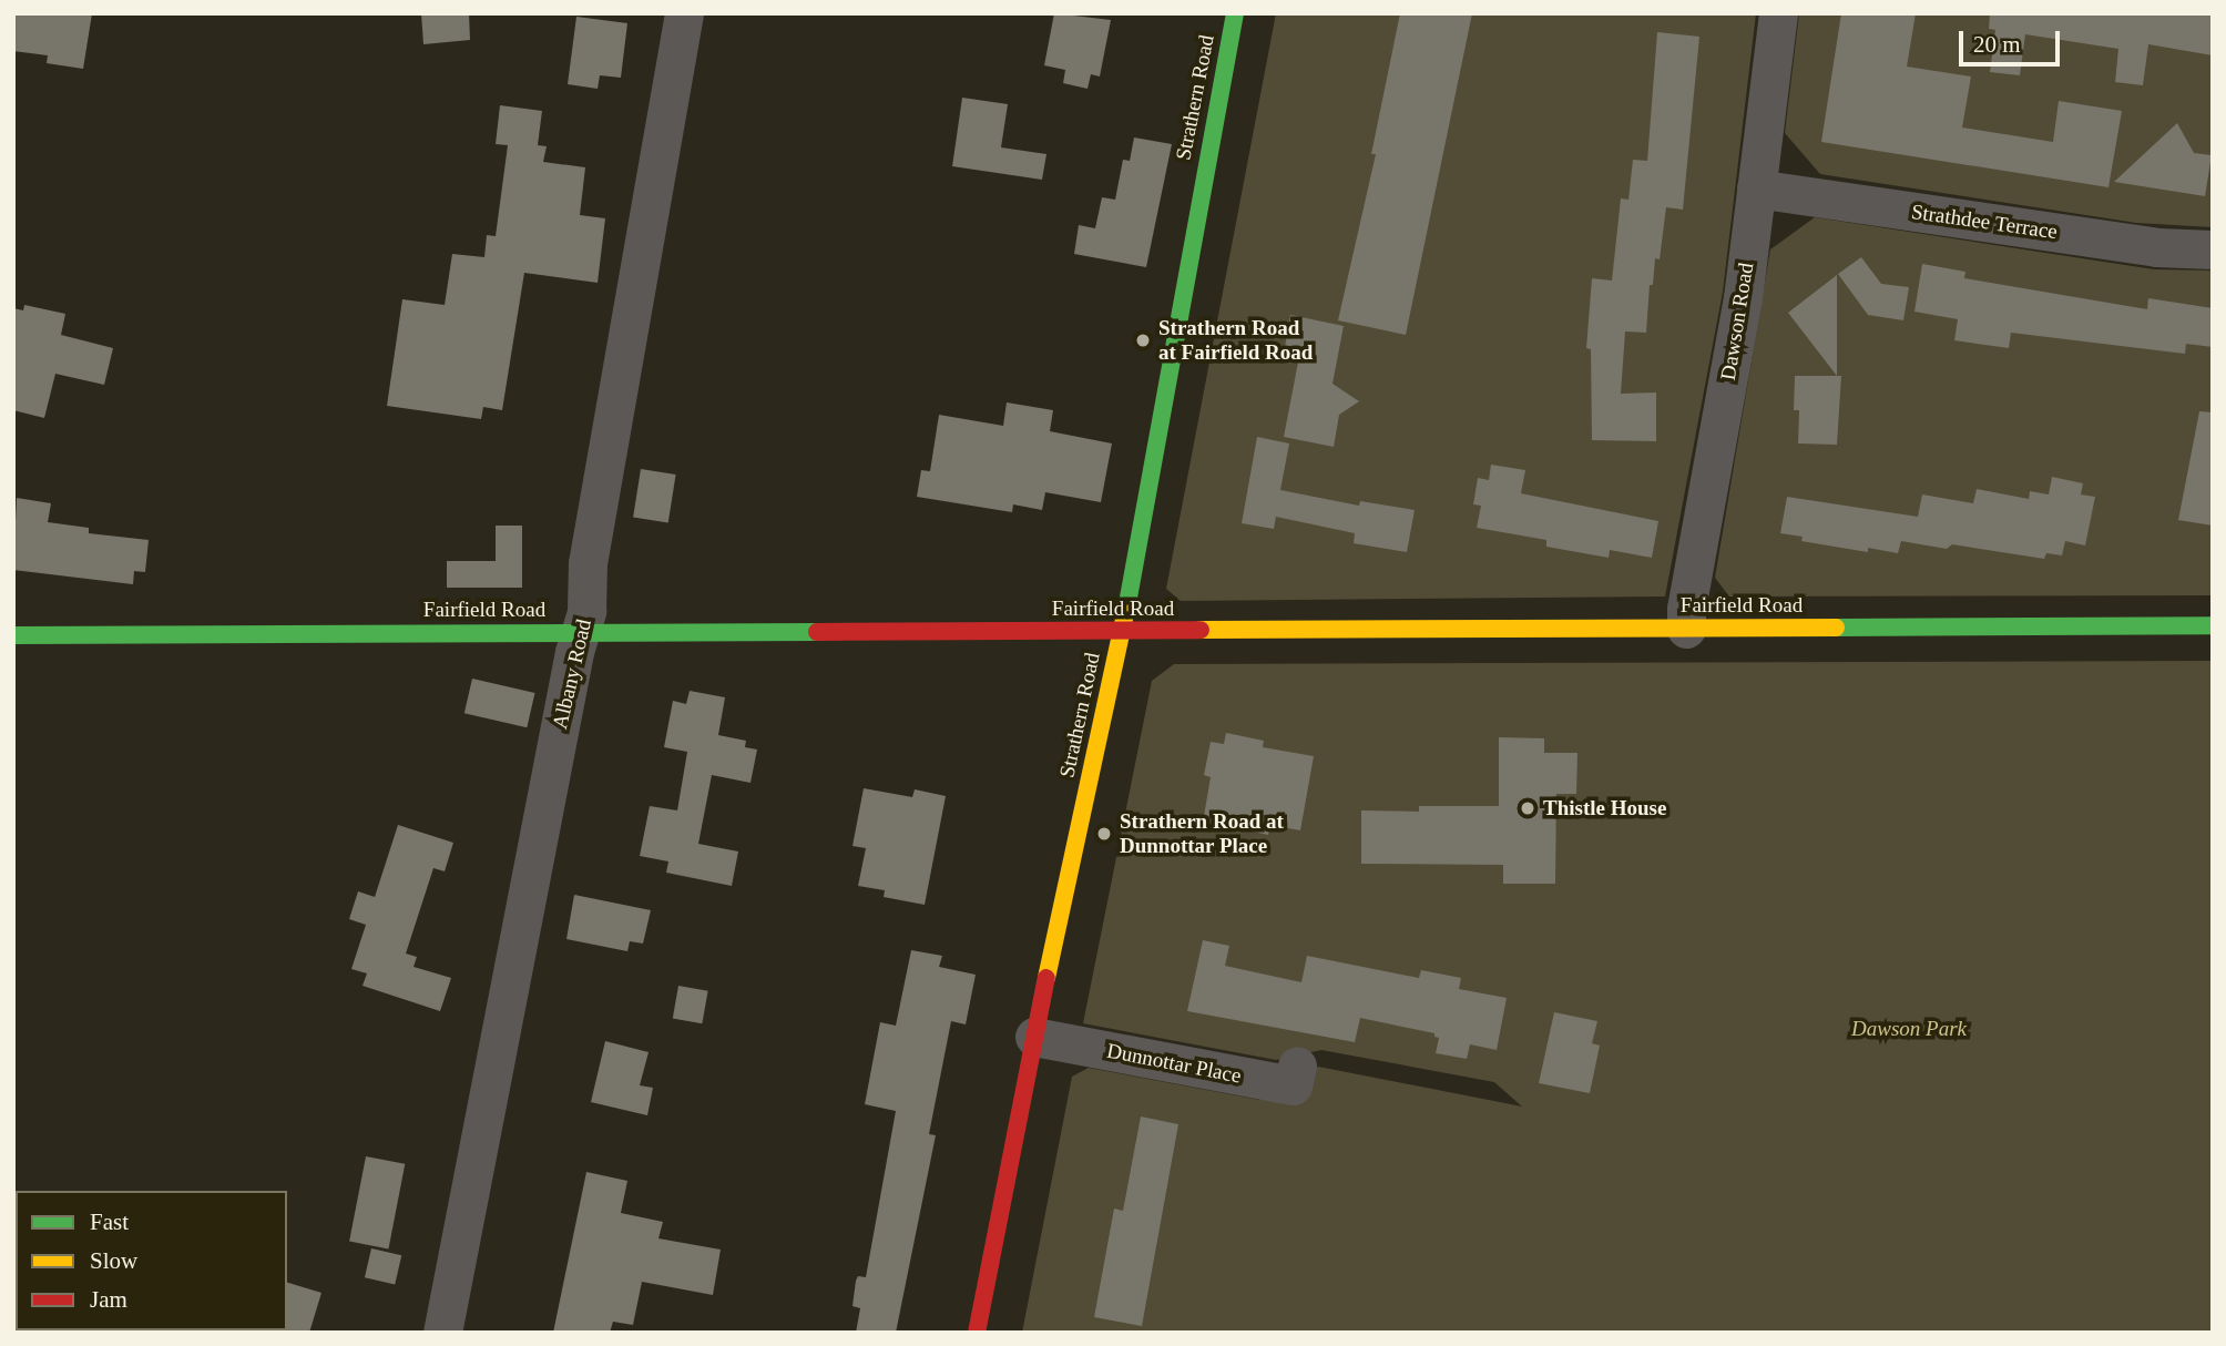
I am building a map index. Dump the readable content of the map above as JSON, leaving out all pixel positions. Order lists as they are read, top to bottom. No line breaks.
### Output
{"streets":{"street":["Strathern Road","Strathdee Terrace","Dawson Road","Fairfield Road","Albany Road","Dunnottar Place"]},"crossings":[["Strathern Road","Fairfield Road"],["Strathern Road","Dunnottar Place"],["Strathdee Terrace","Dawson Road"],["Dawson Road","Fairfield Road"],["Fairfield Road","Albany Road"]],"parks":["Dawson Park"],"places":["Strathern Road at Fairfield Road","Thistle House","Strathern Road at Dunnottar Place"],"legend":["Fast","Slow","Jam"],"scale_bar":"20 m"}
